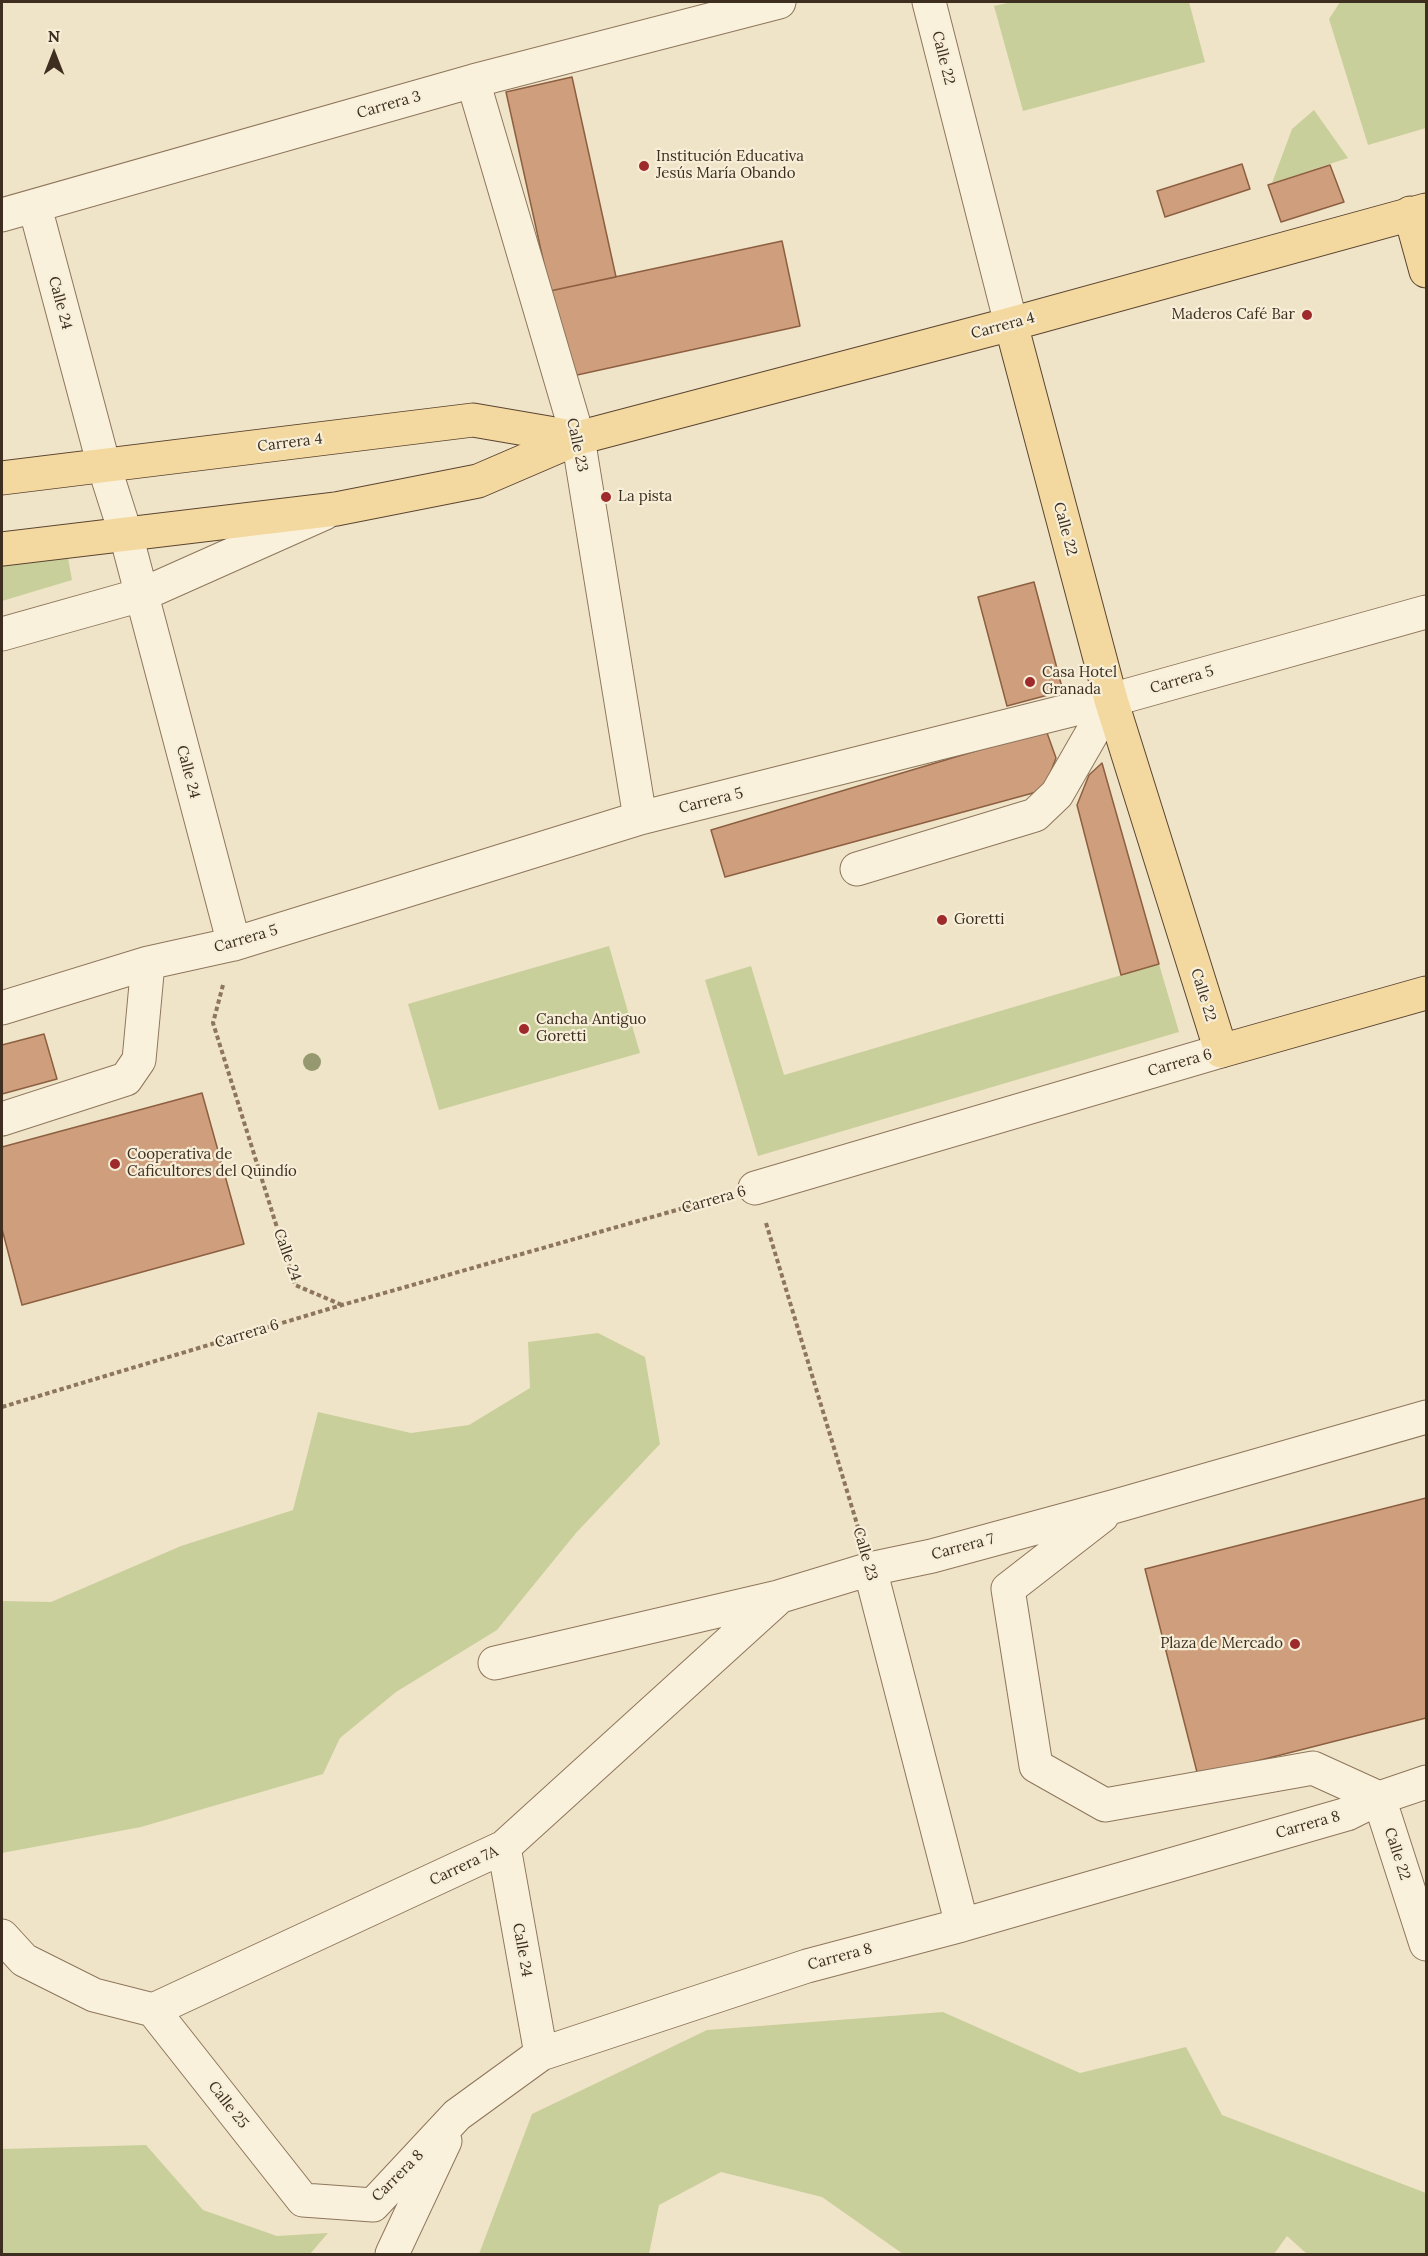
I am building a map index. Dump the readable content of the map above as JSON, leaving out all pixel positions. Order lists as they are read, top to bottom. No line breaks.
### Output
{"streets":{"main road":["Calle 22","Carrera 4","Carrera 6"],"street":["Carrera 3","Calle 24","Calle 23","Carrera 5","Carrera 7","Carrera 8","Carrera 7A","Calle 25"]},"crossings":[["Calle 22","Carrera 4"],["Calle 22","Carrera 5"],["Calle 22","Carrera 6"],["Calle 22","Carrera 8"],["Carrera 3","Calle 24"],["Carrera 3","Calle 23"],["Calle 24","Carrera 4"],["Calle 24","Carrera 5"],["Calle 24","Carrera 6"],["Calle 24","Carrera 8"],["Calle 24","Carrera 7A"],["Carrera 4","Calle 23"],["Calle 23","Carrera 5"],["Calle 23","Carrera 6"],["Calle 23","Carrera 7"],["Calle 23","Carrera 8"],["Carrera 7","Carrera 7A"],["Carrera 8","Calle 25"],["Carrera 7A","Calle 25"]],"places":["Institución Educativa Jesús María Obando","Maderos Café Bar","La pista","Casa Hotel Granada","Goretti","Cancha Antiguo Goretti","Cooperativa de Caficultores del Quindío","Plaza de Mercado"],"north":"top"}
